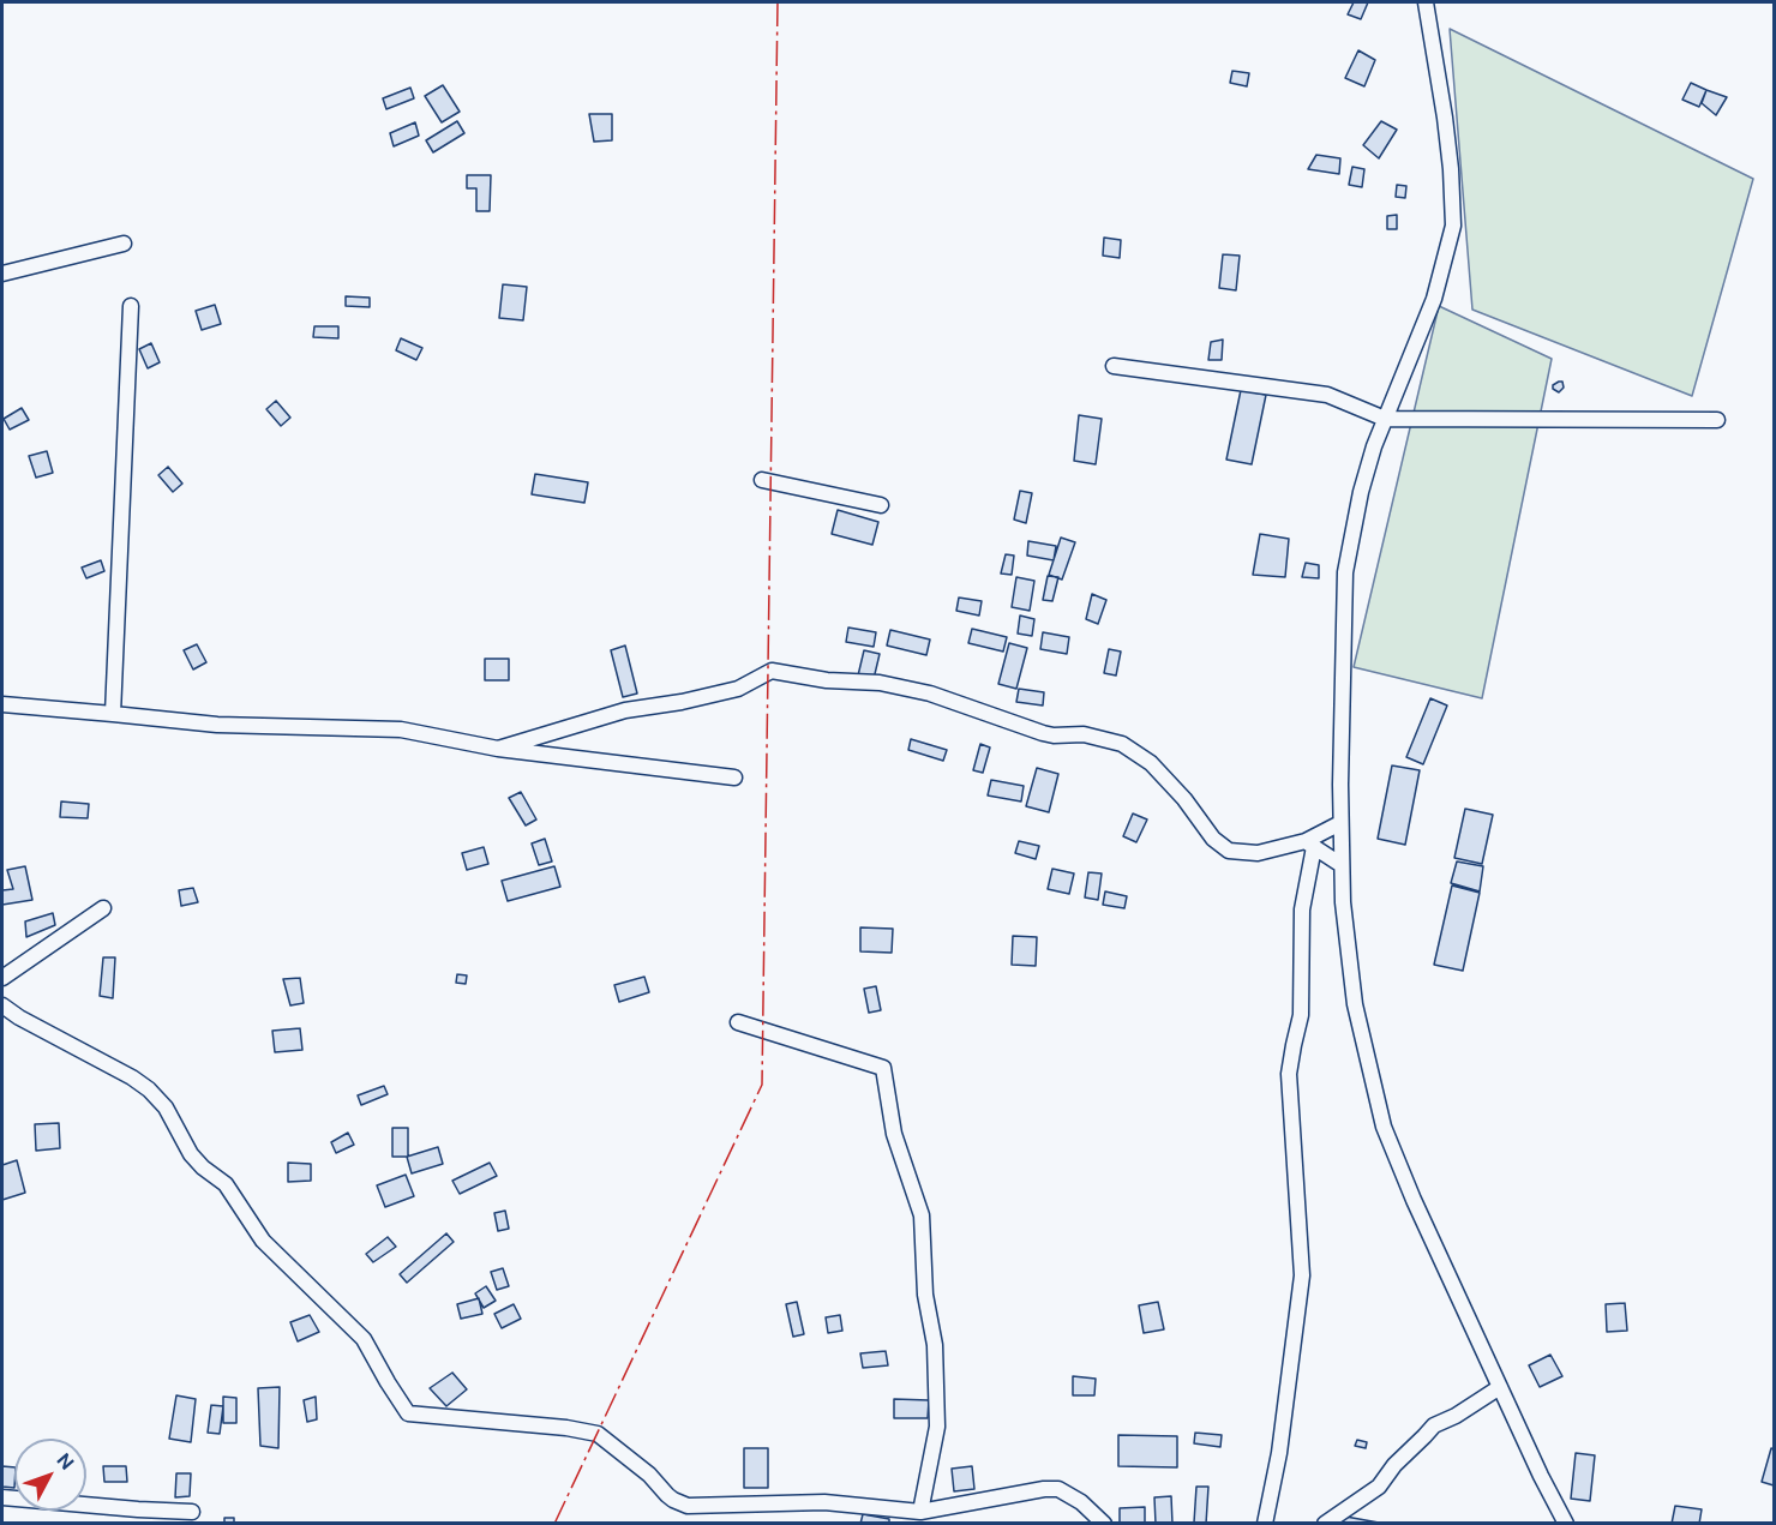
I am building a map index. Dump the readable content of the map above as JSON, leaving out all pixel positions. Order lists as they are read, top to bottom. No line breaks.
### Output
{"north":"top right"}
